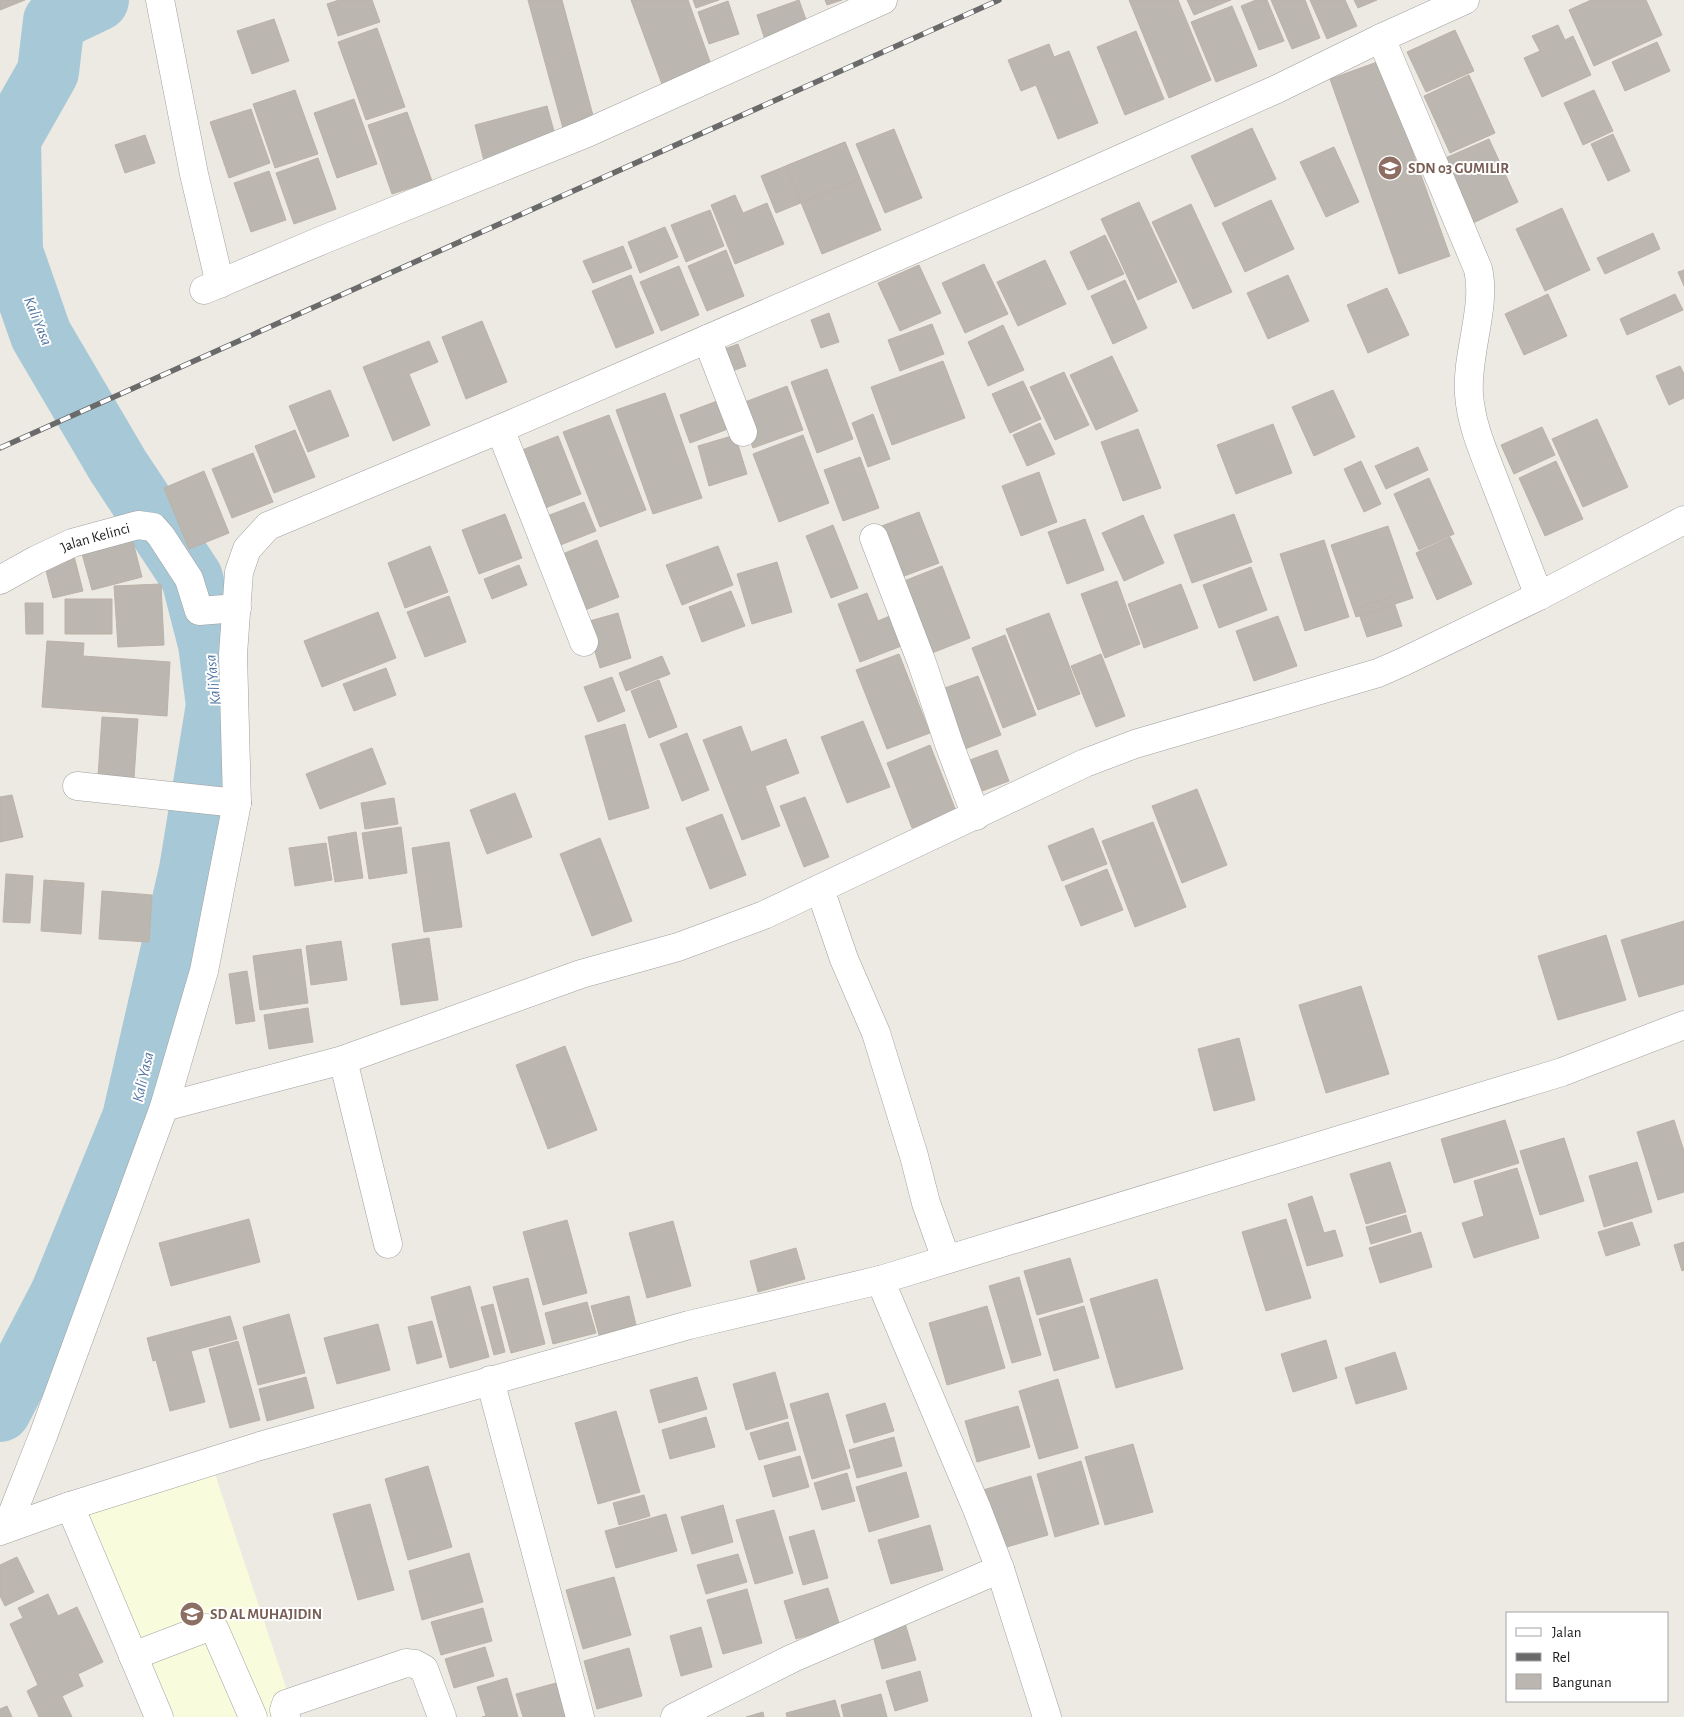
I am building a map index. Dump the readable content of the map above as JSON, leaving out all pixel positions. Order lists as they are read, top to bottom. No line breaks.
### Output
{"streets":{"street":["Jalan Kelinci"]},"water":["Kali Yasa"],"places":{"school or university":["SDN 03 GUMILIR","SD AL MUHAJIDIN"]},"legend":["Jalan","Rel","Bangunan"]}
